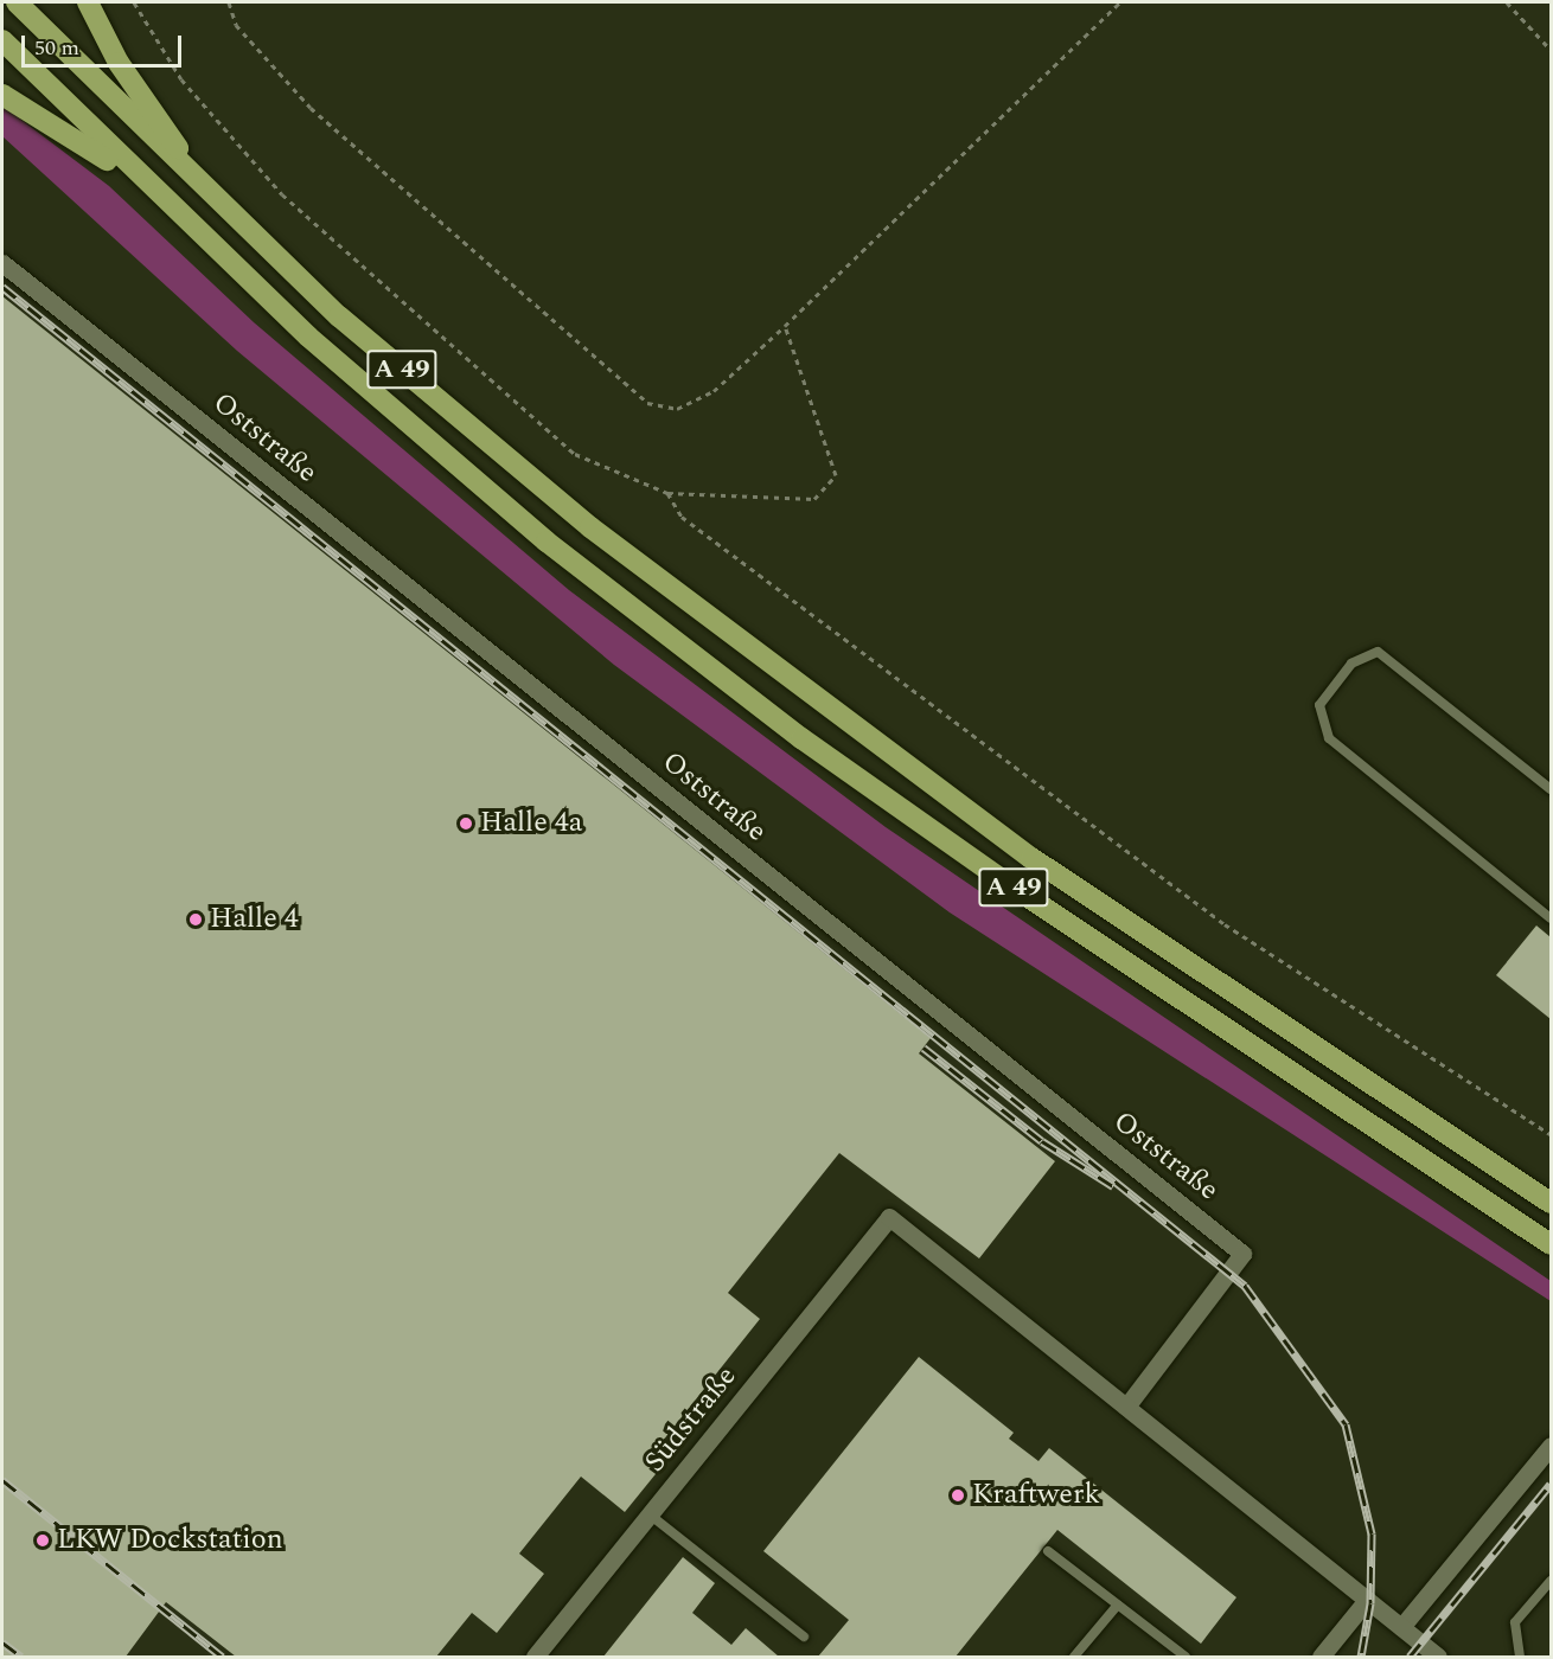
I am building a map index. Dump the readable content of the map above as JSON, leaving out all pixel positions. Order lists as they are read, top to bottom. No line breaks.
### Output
{"streets":{"highway":["A 49"],"street":["Oststraße","Südstraße"]},"crossings":[["Oststraße","Südstraße"]],"places":["Halle 4a","Halle 4","Kraftwerk","LKW Dockstation"],"scale_bar":"50 m"}
